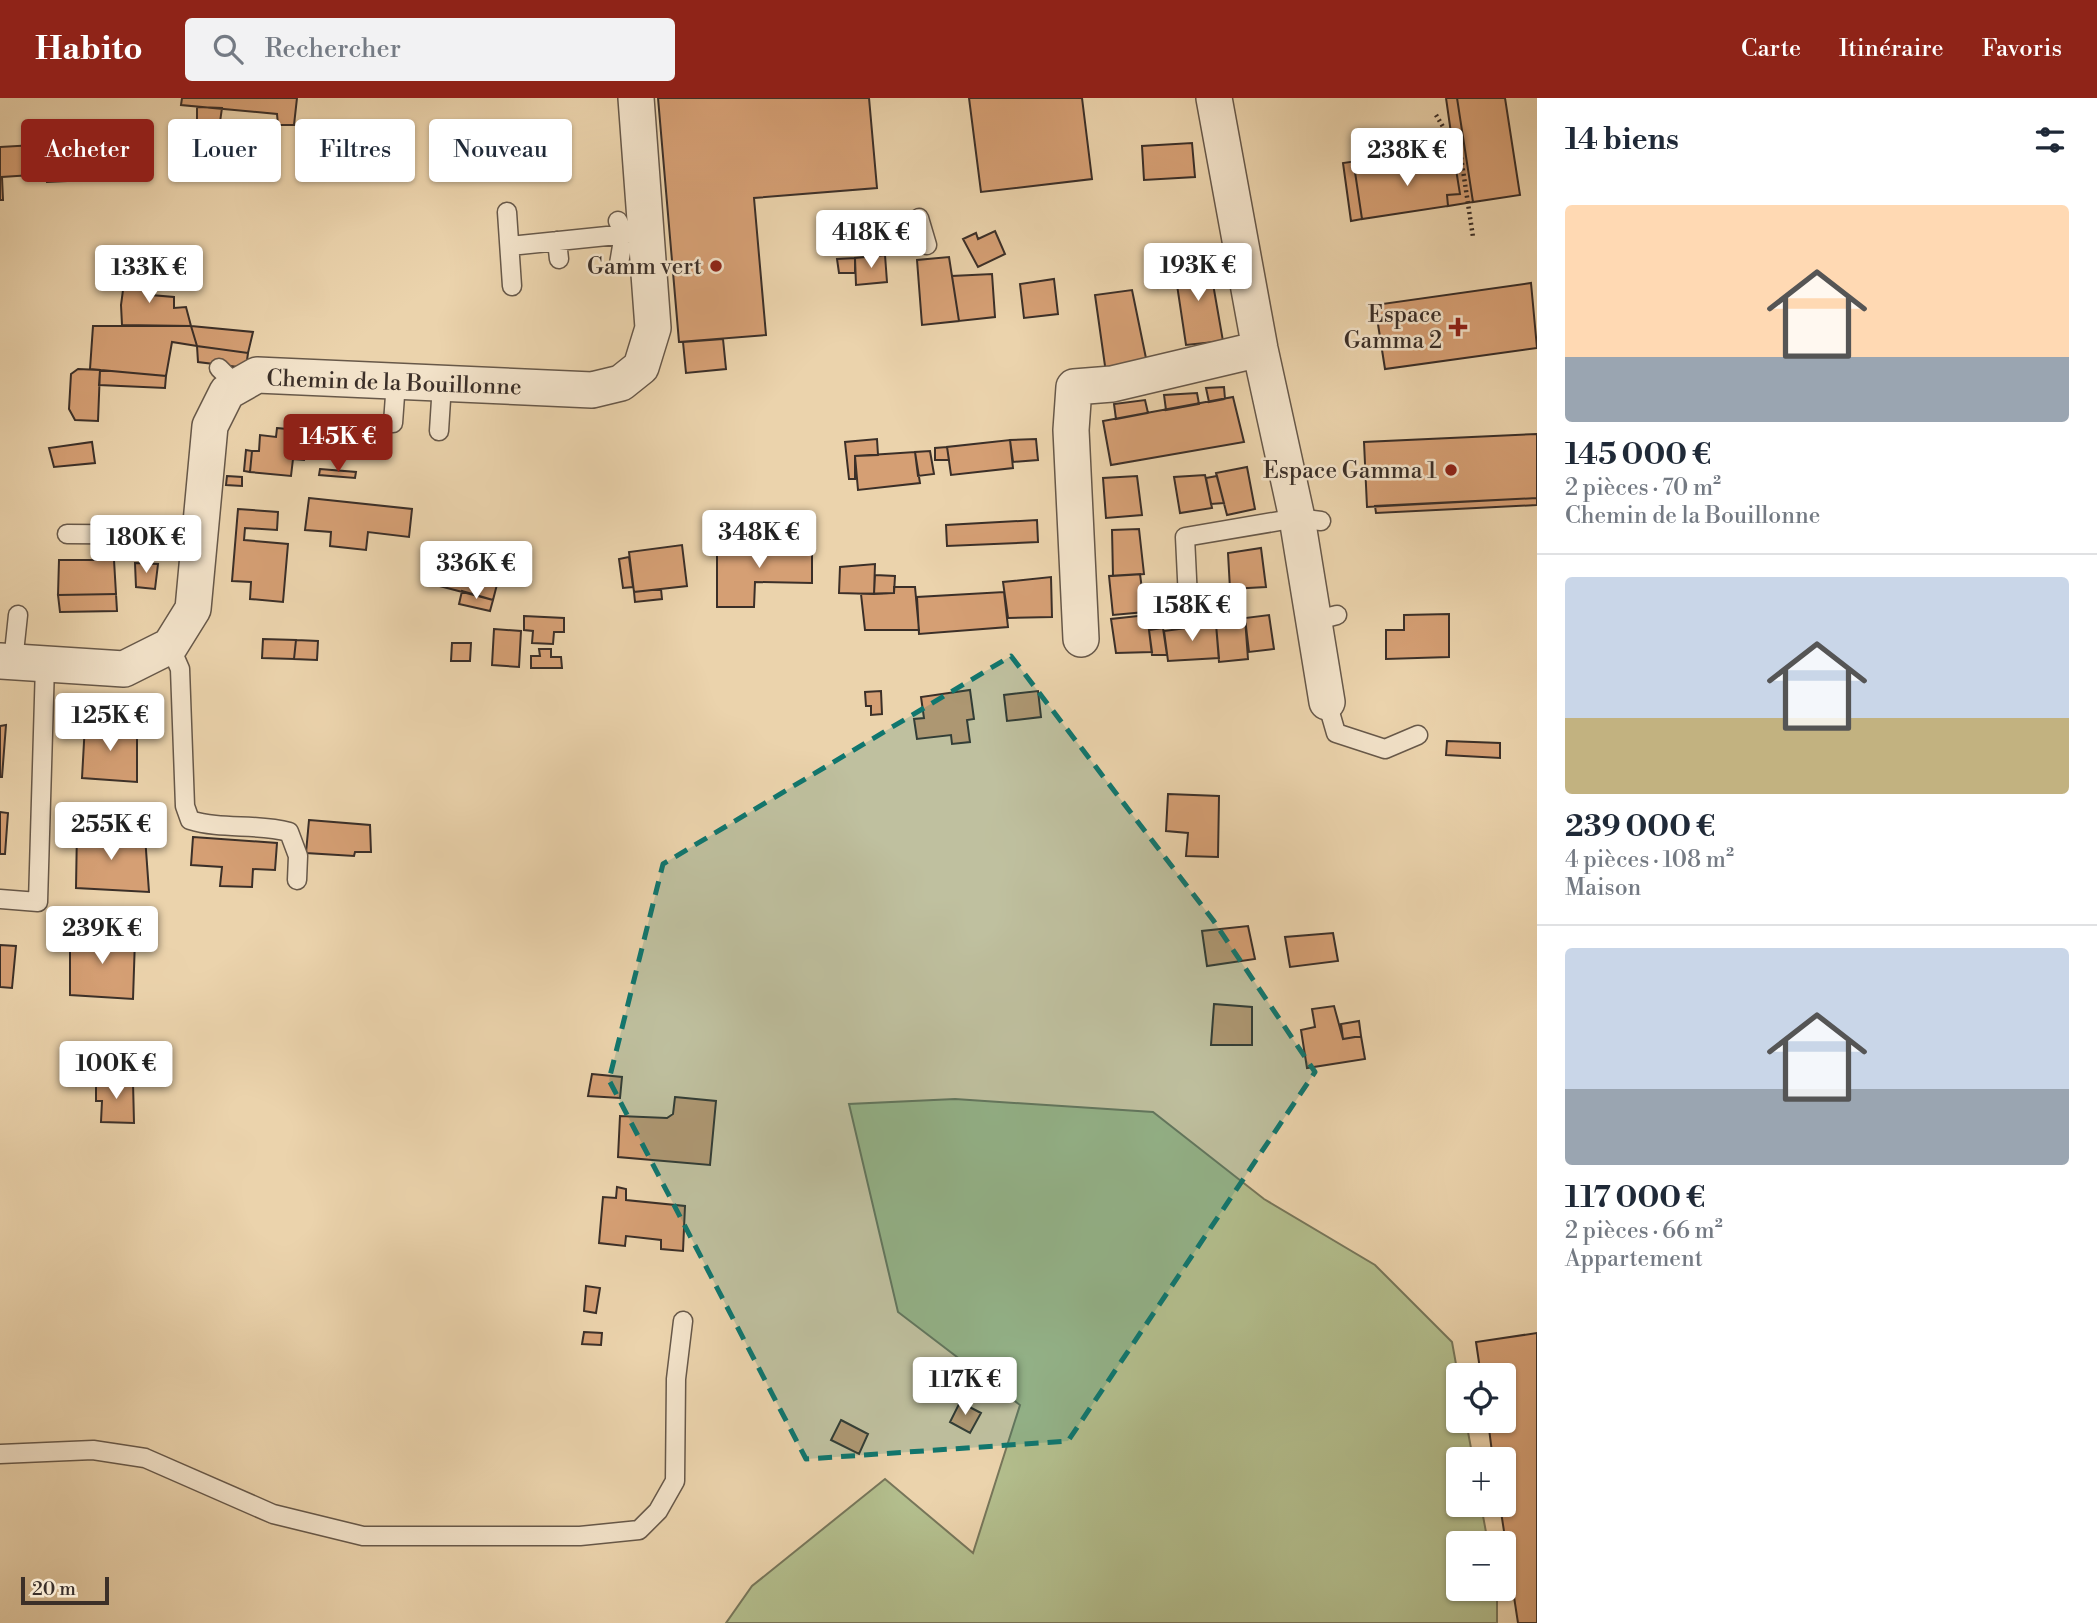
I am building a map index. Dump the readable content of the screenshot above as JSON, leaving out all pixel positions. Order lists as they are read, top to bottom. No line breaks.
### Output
{"streets":{"street":["Chemin de la Bouillonne"]},"places":{"other":["Gamm vert","Espace Gamma 1"],"health":["Espace Gamma 2"]},"scale_bar":"20 m","page":{"header":"Habito","search":"Rechercher","nav":["Carte","Itinéraire","Favoris"],"heading":"14 biens","chip":["Acheter","Louer","Filtres","Nouveau"],"price":["238K €","418K €","193K €","133K €","145K €","348K €","180K €","336K €","158K €","125K €","255K €","239K €","100K €","117K €"],"list":[{"name":"145 000 €","note":"2 pièces · 70 m² · Chemin de la Bouillonne"},{"name":"239 000 €","note":"4 pièces · 108 m² · Maison"},{"name":"117 000 €","note":"2 pièces · 66 m² · Appartement"}],"map_buttons":["+","−"],"scale":"20 m"}}
